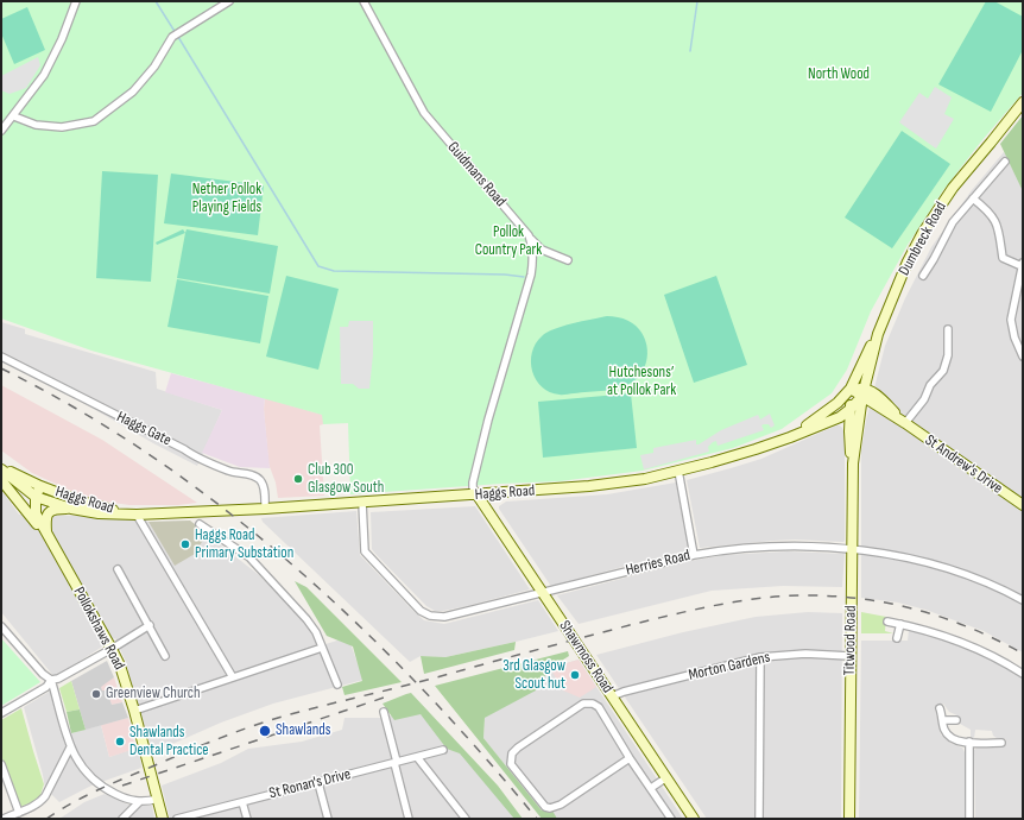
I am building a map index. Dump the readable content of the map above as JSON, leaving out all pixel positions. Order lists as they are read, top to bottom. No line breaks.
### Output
{"streets":{"main road":["Dumbreck Road","St Andrew's Drive","Haggs Road","Pollokshaws Road","Titwood Road","Shawmoss Road"],"street":["Guidmans Road","Haggs Gate","Herries Road","Morton Gardens","St Ronan's Drive"]},"crossings":[["Dumbreck Road","St Andrew's Drive"],["Dumbreck Road","Haggs Road"],["Dumbreck Road","Titwood Road"],["Haggs Gate","Haggs Road"],["St Andrew's Drive","Haggs Road"],["St Andrew's Drive","Titwood Road"],["Haggs Road","Herries Road"],["Haggs Road","Pollokshaws Road"],["Haggs Road","Titwood Road"],["Haggs Road","Shawmoss Road"],["Herries Road","Titwood Road"],["Herries Road","Shawmoss Road"],["Titwood Road","Morton Gardens"],["Shawmoss Road","Morton Gardens"]],"parks":["North Wood","Nether Pollok Playing Fields","Pollok Country Park","Hutchesons’ at Pollok Park"],"places":["Club 300 Glasgow South","Haggs Road Primary Substation","3rd Glasgow Scout hut","Greenview Church","Shawlands","Shawlands Dental Practice"]}
